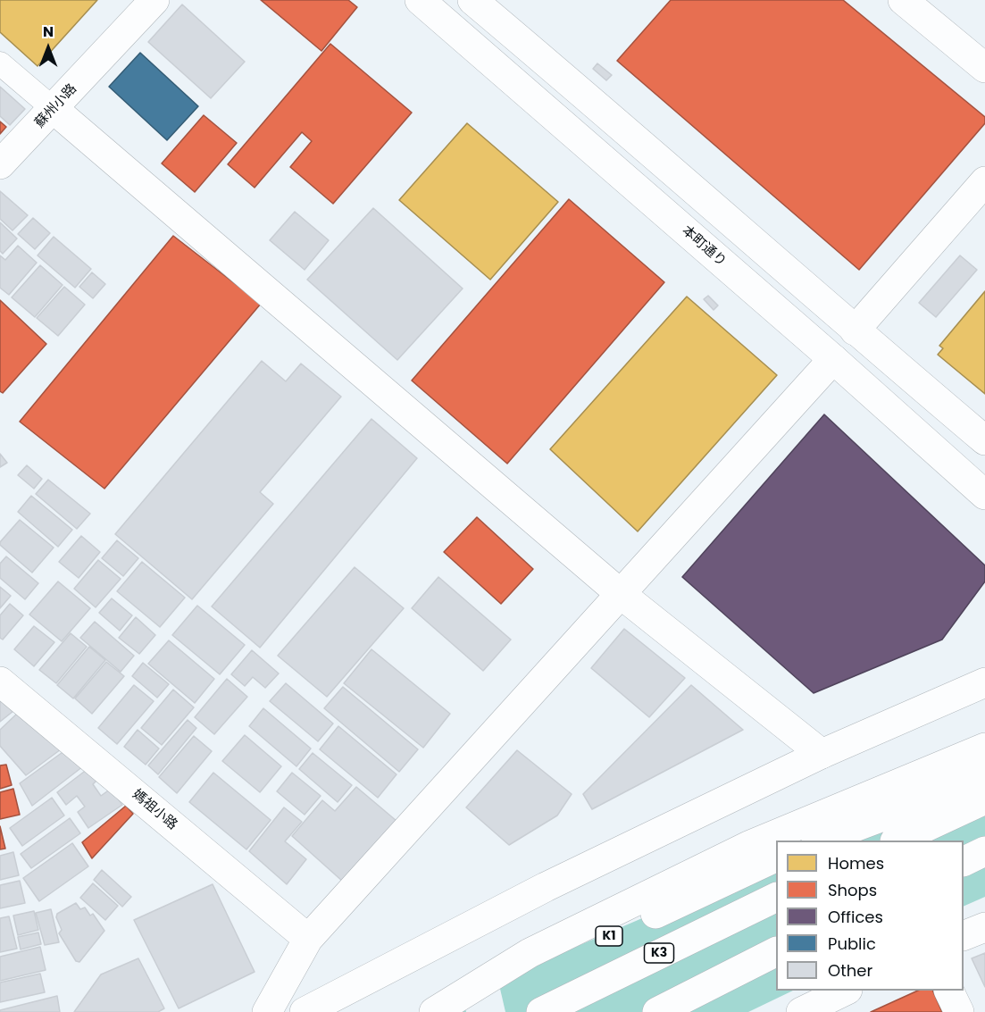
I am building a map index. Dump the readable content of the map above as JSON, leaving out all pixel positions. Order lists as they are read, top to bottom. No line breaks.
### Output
{"streets":{"main road":["蘇州小路","本町通り","媽祖小路","K1","K3"]},"legend":["Homes","Shops","Offices","Public","Other"],"north":"top"}
